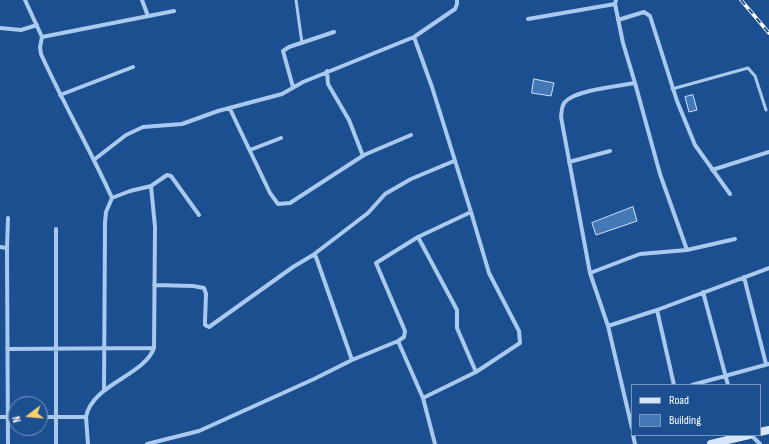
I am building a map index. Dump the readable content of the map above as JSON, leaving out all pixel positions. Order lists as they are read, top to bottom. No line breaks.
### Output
{"legend":["Road","Building"],"north":"left"}
